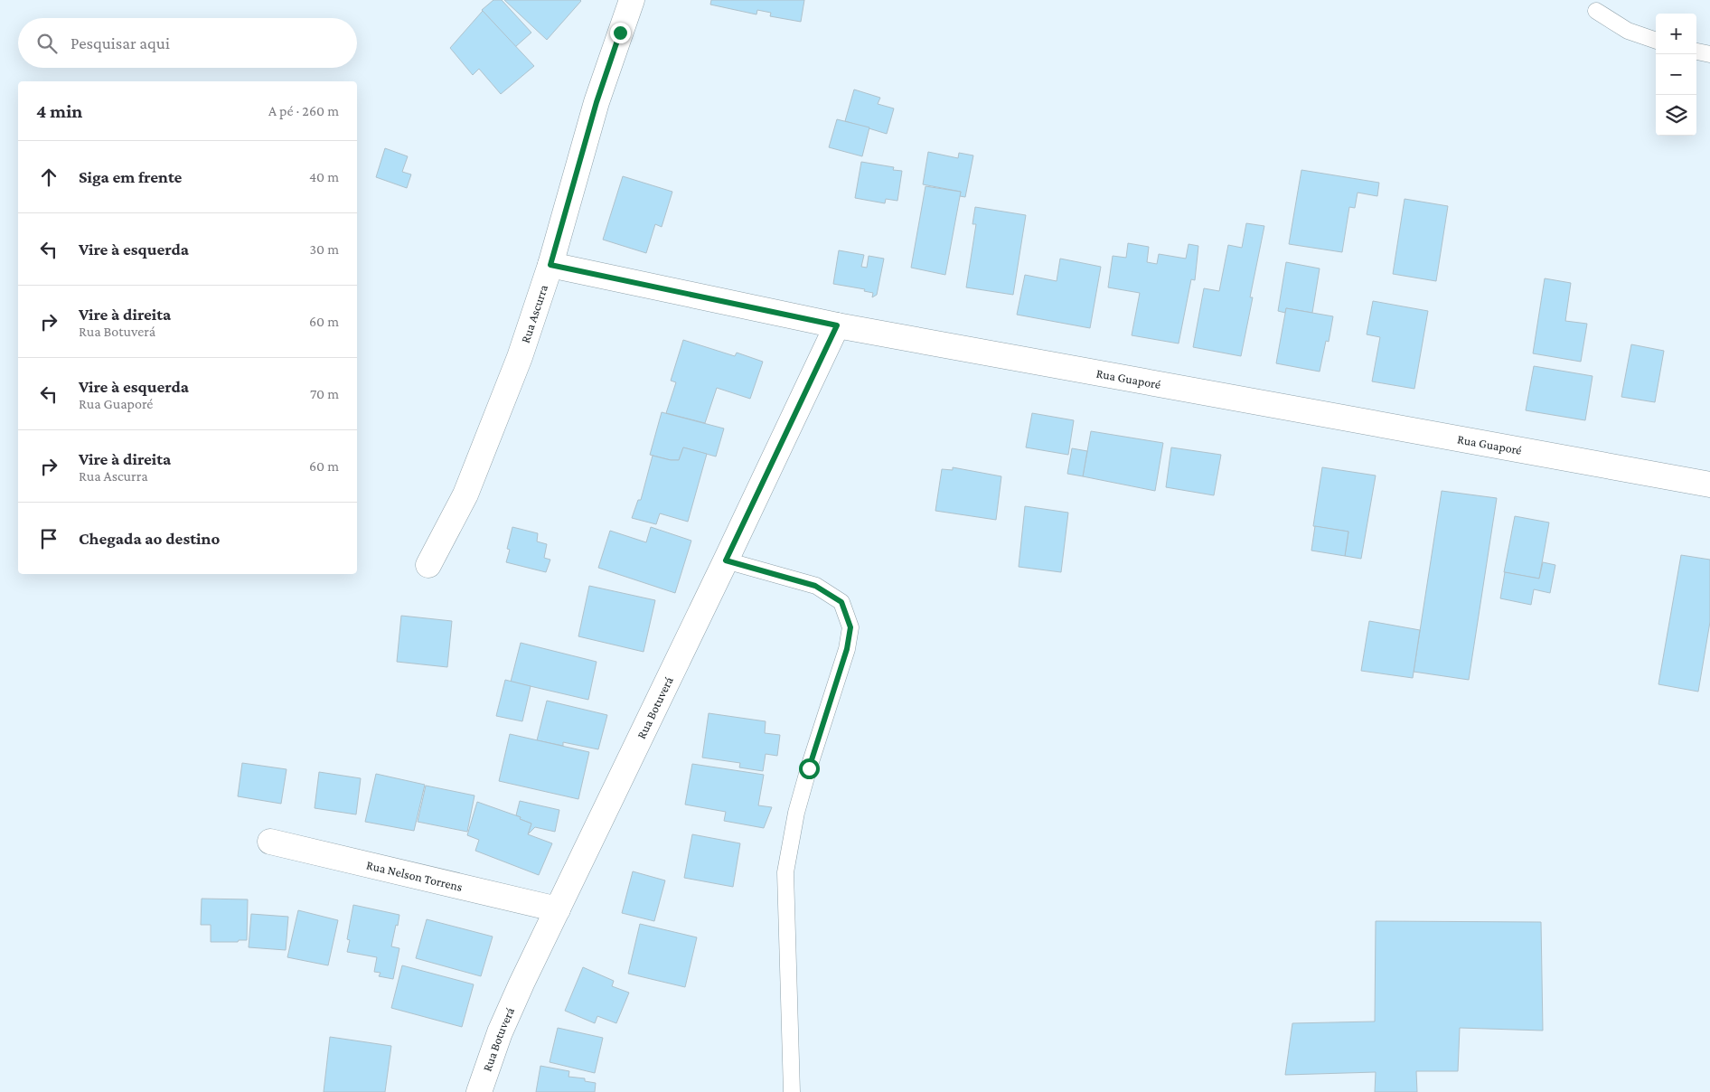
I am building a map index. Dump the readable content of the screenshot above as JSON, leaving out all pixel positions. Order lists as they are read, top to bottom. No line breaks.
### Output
{"streets":{"street":["Rua Ascurra","Rua Guaporé","Rua Botuverá","Rua Nelson Torrens"]},"crossings":[["Rua Ascurra","Rua Guaporé"],["Rua Guaporé","Rua Botuverá"],["Rua Botuverá","Rua Nelson Torrens"]],"page":{"map_buttons":["+","−"],"search":"Pesquisar aqui","heading":["4 min","A pé · 260 m"],"list":[["Siga em frente","40 m"],["Vire à esquerda","30 m"],["Vire à direita","Rua Botuverá","60 m"],["Vire à esquerda","Rua Guaporé","70 m"],["Vire à direita","Rua Ascurra","60 m"],"Chegada ao destino"]}}
